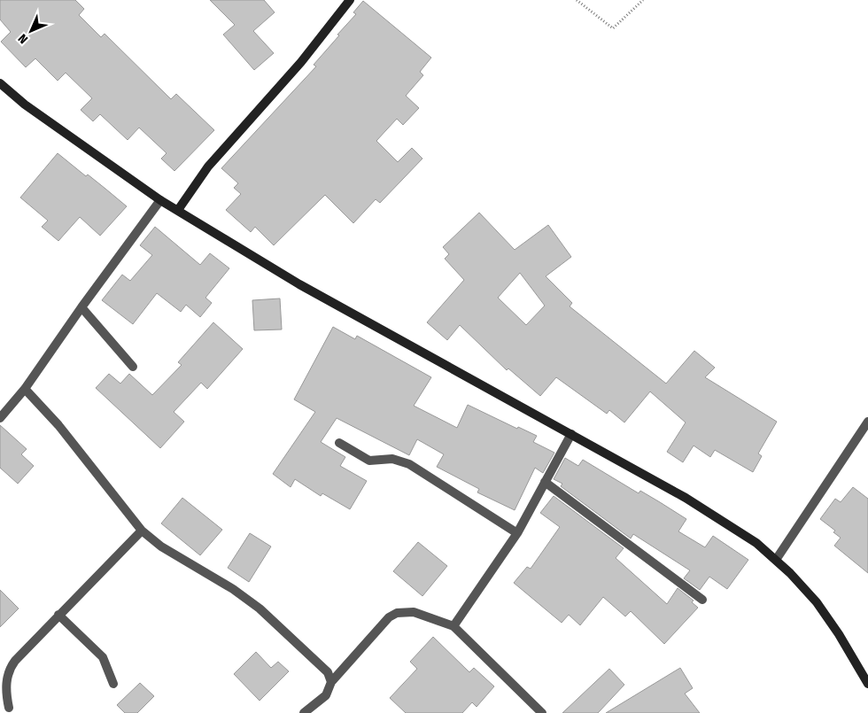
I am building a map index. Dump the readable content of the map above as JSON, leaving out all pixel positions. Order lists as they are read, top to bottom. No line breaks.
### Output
{"north":"bottom left"}
